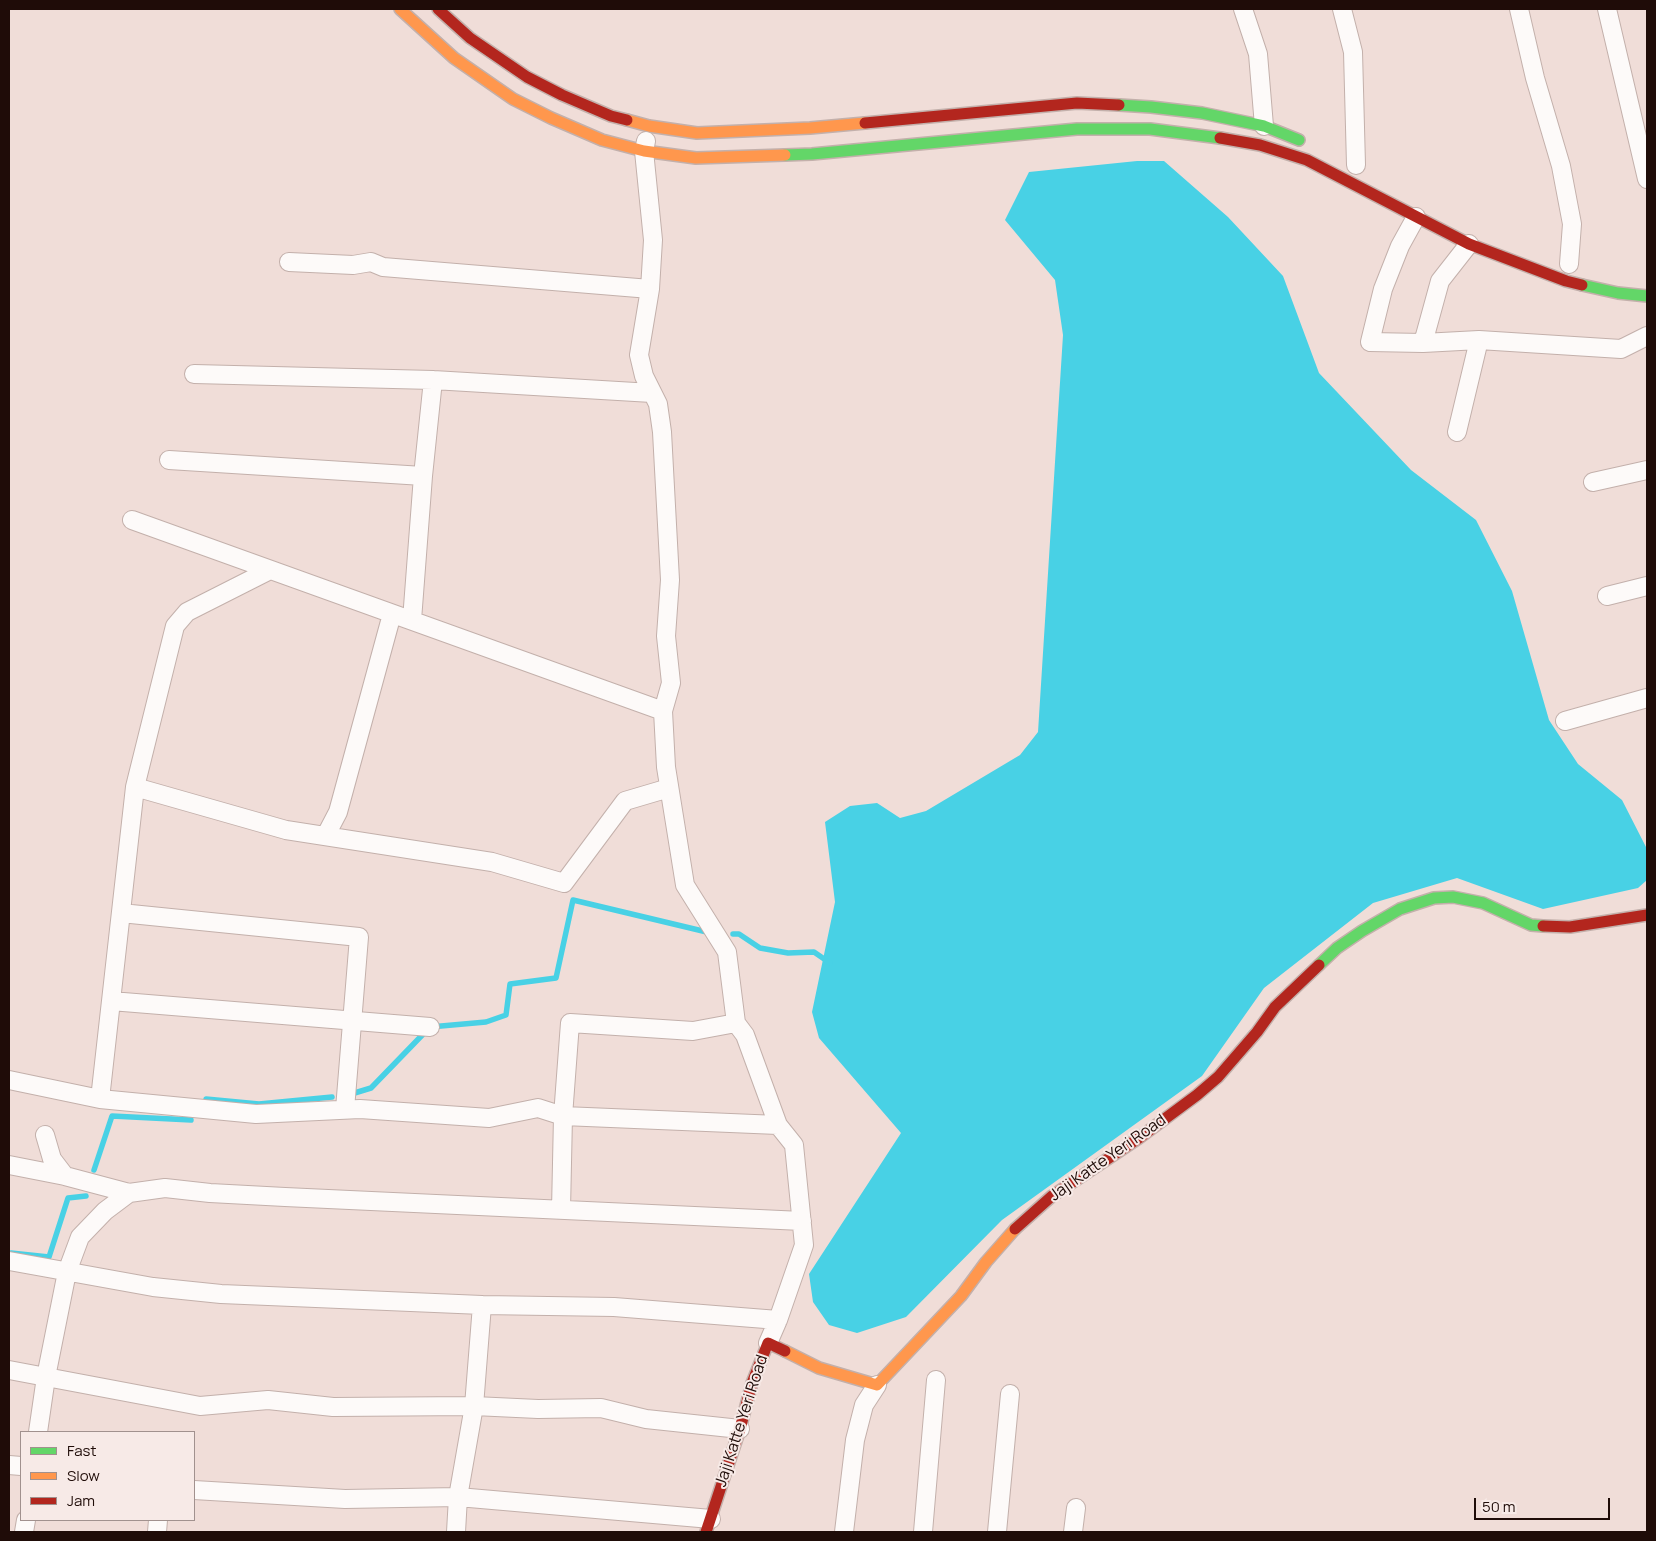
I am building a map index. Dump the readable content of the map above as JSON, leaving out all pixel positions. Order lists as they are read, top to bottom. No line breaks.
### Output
{"streets":{"main road":["Jaji Katte Yeri Road"]},"legend":["Fast","Slow","Jam"],"scale_bar":"50 m"}
